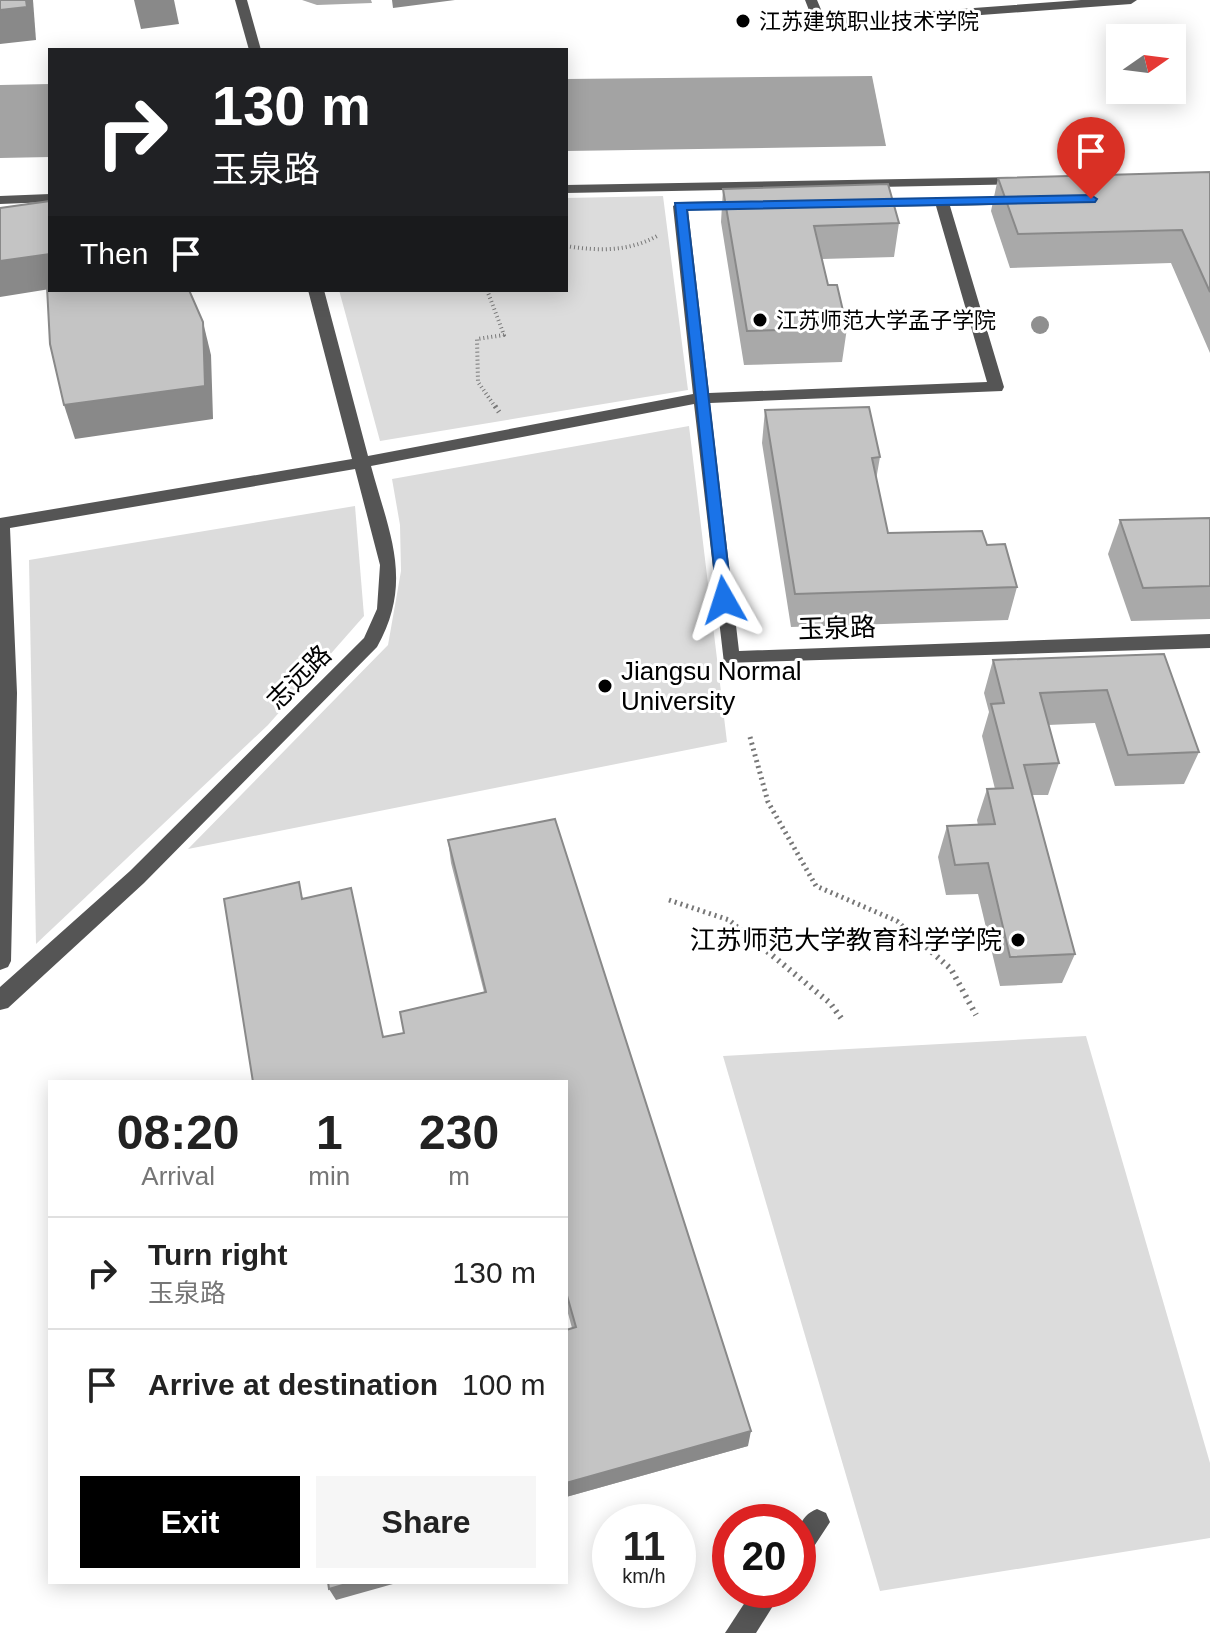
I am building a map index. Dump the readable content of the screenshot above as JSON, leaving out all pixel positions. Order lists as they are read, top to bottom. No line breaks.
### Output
{"streets":{"street":["玉泉路","志远路"]},"places":["江苏建筑职业技术学院","江苏师范大学孟子学院","Jiangsu Normal University","江苏师范大学教育科学学院"],"north":"right","page":{"turn":["130 m","玉泉路"],"then":"Then","eta":["08:20","Arrival","1","min","230","m"],"list":[{"name":"Turn right","note":"玉泉路","value":"130 m"},{"name":"Arrive at destination","value":"100 m"}],"buttons":["Exit","Share"],"speed":"11 km/h","limit":"20"}}
